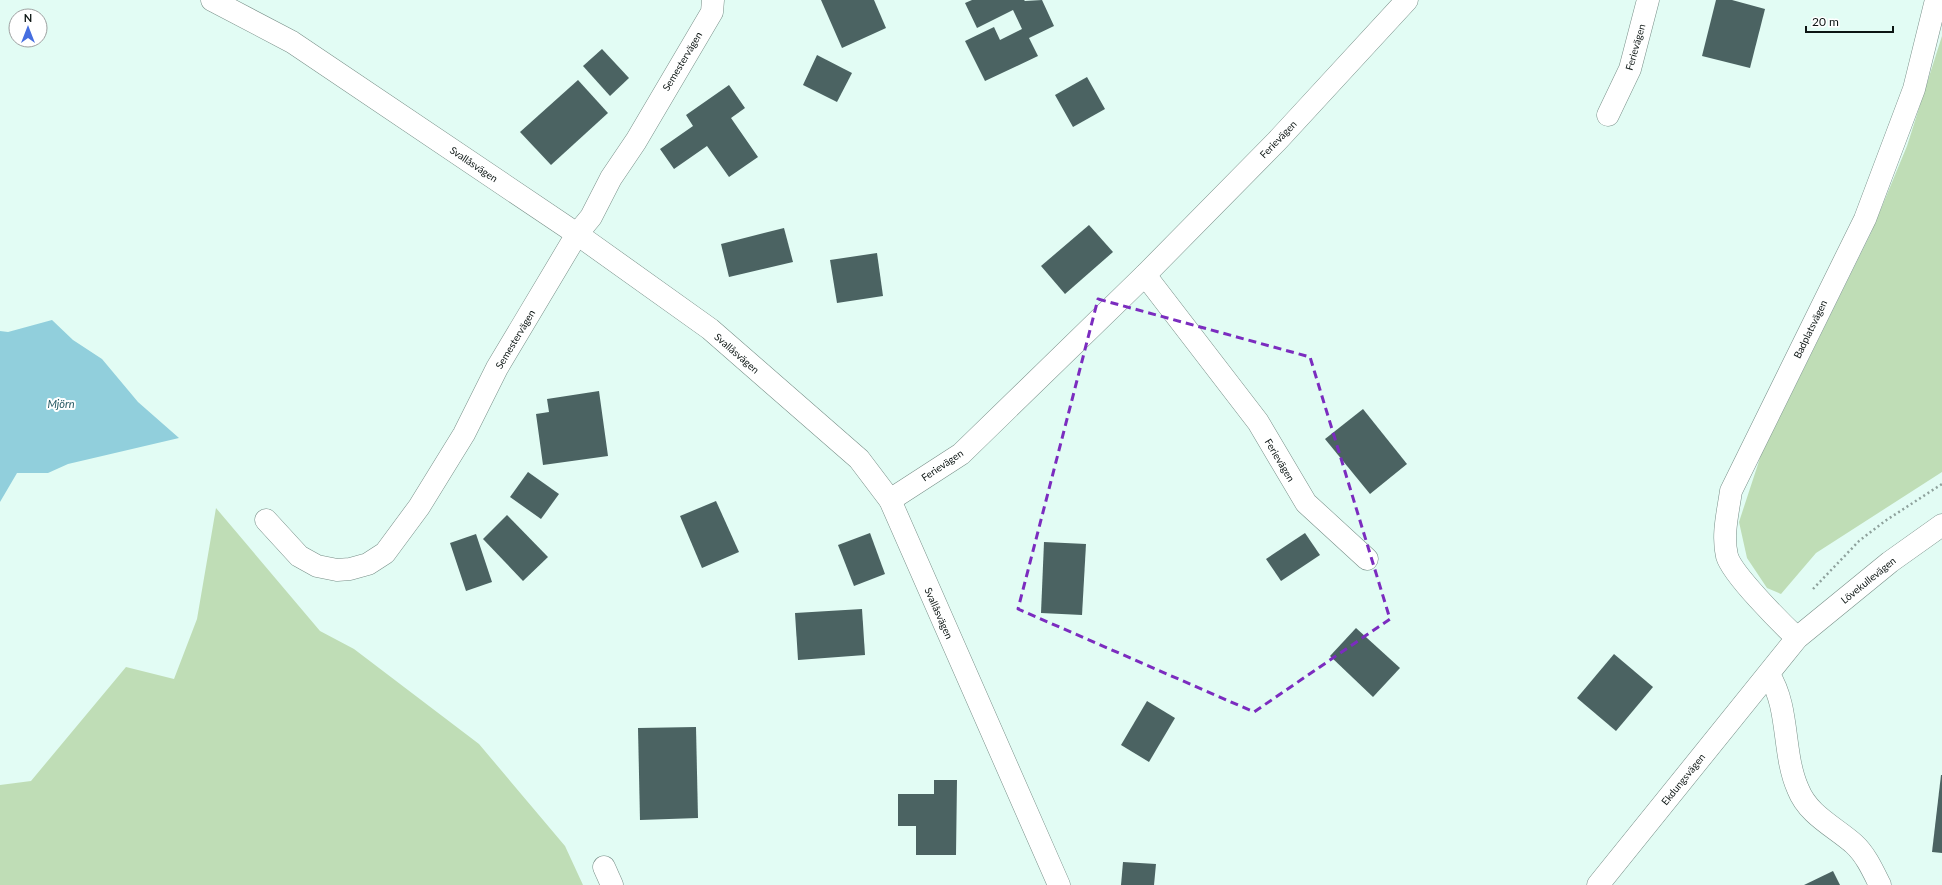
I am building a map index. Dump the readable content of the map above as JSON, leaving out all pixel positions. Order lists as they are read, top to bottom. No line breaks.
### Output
{"streets":{"street":["Ferievägen","Semestervägen","Svallåsvägen","Badplatsvägen","Lövekullevägen","Ekdungsvägen"]},"crossings":[["Ferievägen","Svallåsvägen"],["Semestervägen","Svallåsvägen"],["Badplatsvägen","Lövekullevägen"],["Badplatsvägen","Ekdungsvägen"],["Lövekullevägen","Ekdungsvägen"]],"water":["Mjörn"],"scale_bar":"20 m","north":"top"}
